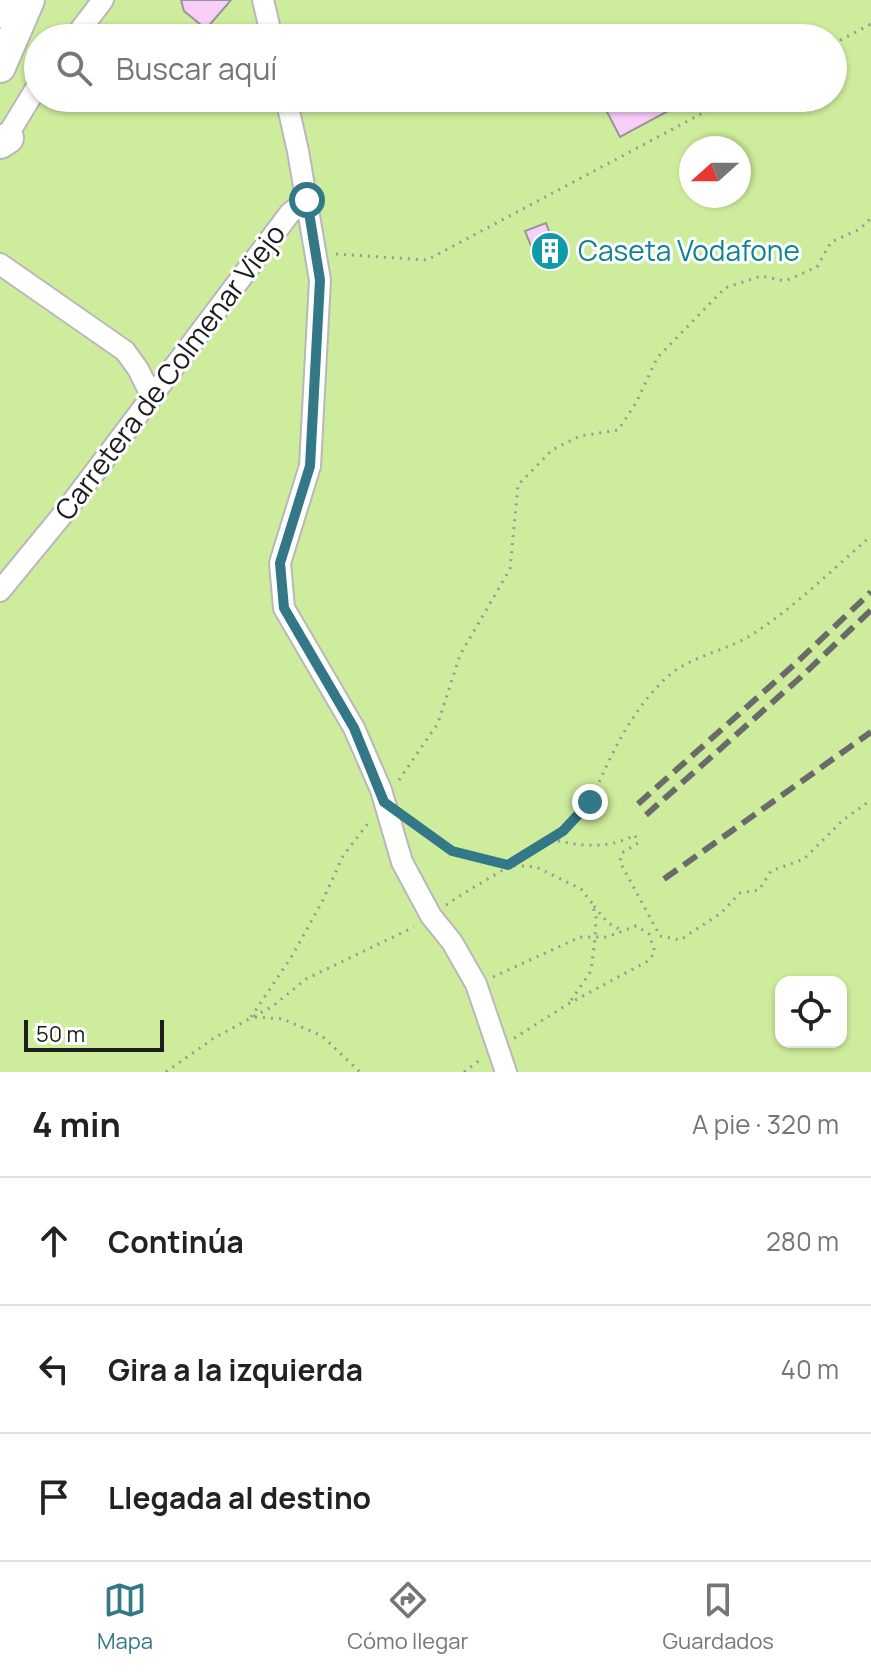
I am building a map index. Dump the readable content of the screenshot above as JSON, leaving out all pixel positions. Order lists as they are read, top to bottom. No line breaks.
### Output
{"streets":{"street":["Carretera de Colmenar Viejo"]},"places":{"building":["Caseta Vodafone"]},"scale_bar":"50 m","north":"left","page":{"search":"Buscar aquí","scale":"50 m","heading":["4 min","A pie · 320 m"],"list":[["Continúa","280 m"],["Gira a la izquierda","40 m"],"Llegada al destino"],"nav":["Mapa","Cómo llegar","Guardados"]}}
